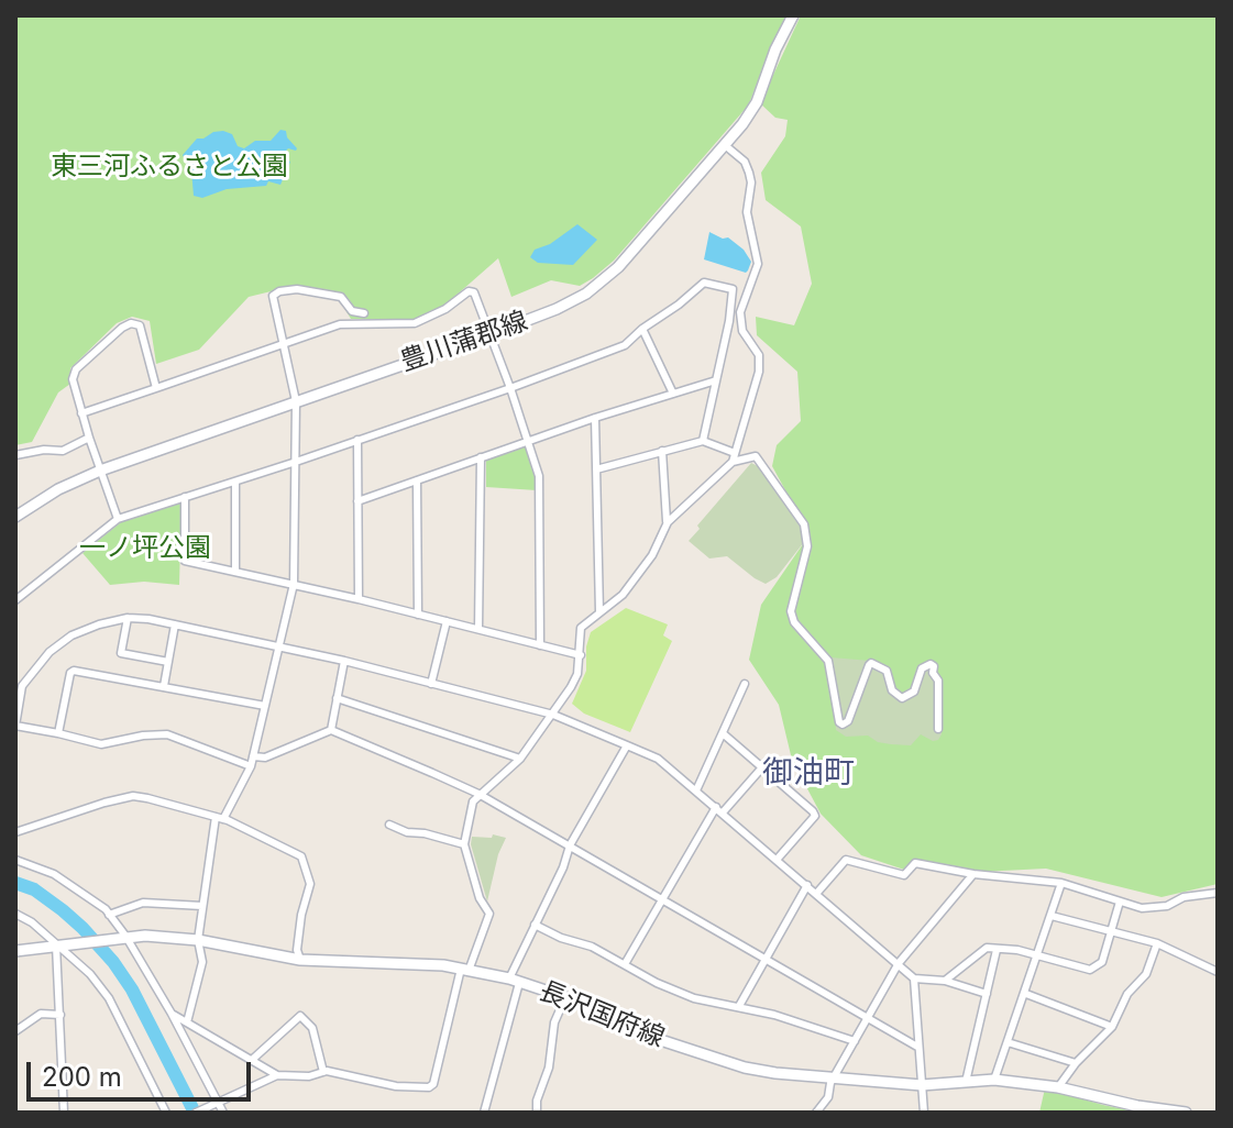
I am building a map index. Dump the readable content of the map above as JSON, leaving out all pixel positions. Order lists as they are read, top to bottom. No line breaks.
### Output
{"streets":{"main road":["豊川蒲郡線","長沢国府線"]},"districts":["御油町"],"parks":["東三河ふるさと公園","一ノ坪公園"],"scale_bar":"200 m"}
